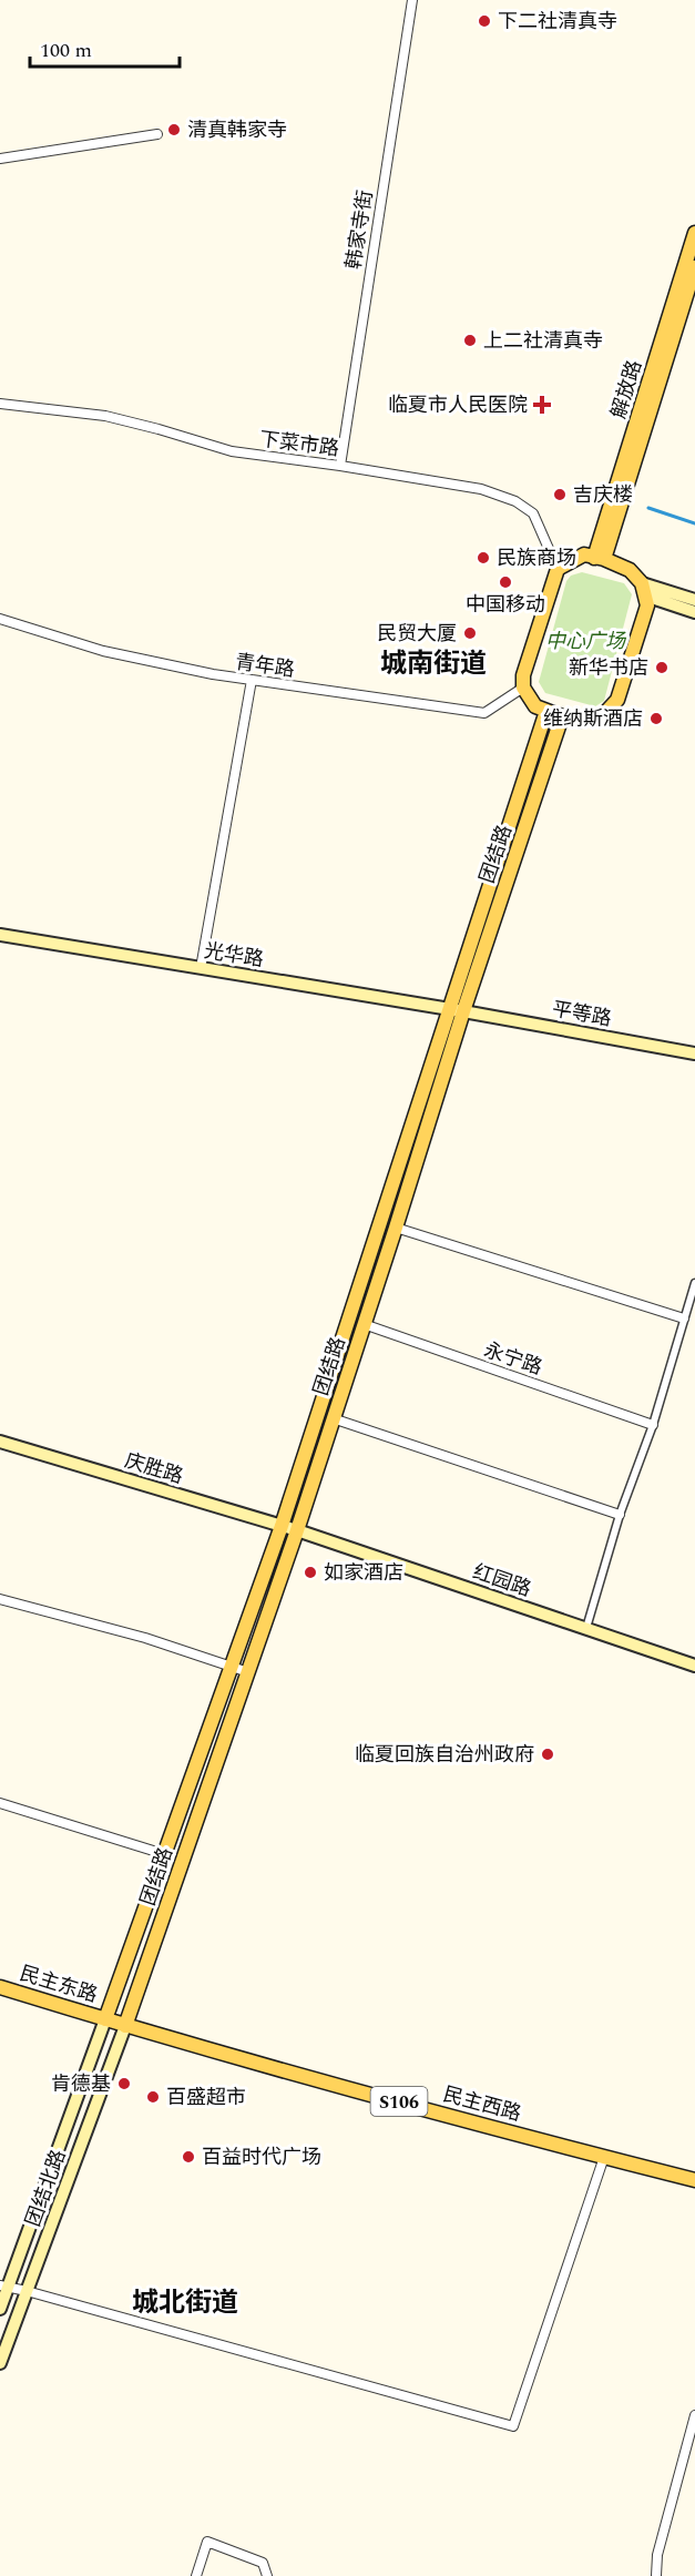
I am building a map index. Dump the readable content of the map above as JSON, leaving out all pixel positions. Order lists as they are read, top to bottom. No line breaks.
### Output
{"streets":{"main road":["解放路","团结路","光华路","平等路","庆胜路","红园路","民主东路","S106","民主西路","团结北路"],"street":["韩家寺街","下菜市路","青年路","永宁路"]},"crossings":[["韩家寺街","下菜市路"],["解放路","下菜市路"],["解放路","青年路"],["解放路","团结路"],["下菜市路","青年路"],["下菜市路","团结路"],["青年路","团结路"],["团结路","光华路"],["团结路","平等路"],["团结路","永宁路"],["团结路","庆胜路"],["团结路","红园路"],["团结路","民主东路"],["团结路","民主西路"],["团结路","团结北路"],["光华路","平等路"],["庆胜路","红园路"],["民主东路","民主西路"],["民主东路","团结北路"],["民主西路","团结北路"]],"districts":["城南街道","城北街道"],"parks":["中心广场"],"places":{"other":["下二社清真寺","清真韩家寺","上二社清真寺","吉庆楼","民族商场","中国移动","民贸大厦","新华书店","维纳斯酒店","如家酒店","临夏回族自治州政府","肯德基","百盛超市","百益时代广场"],"health":["临夏市人民医院"]},"scale_bar":"100 m"}
